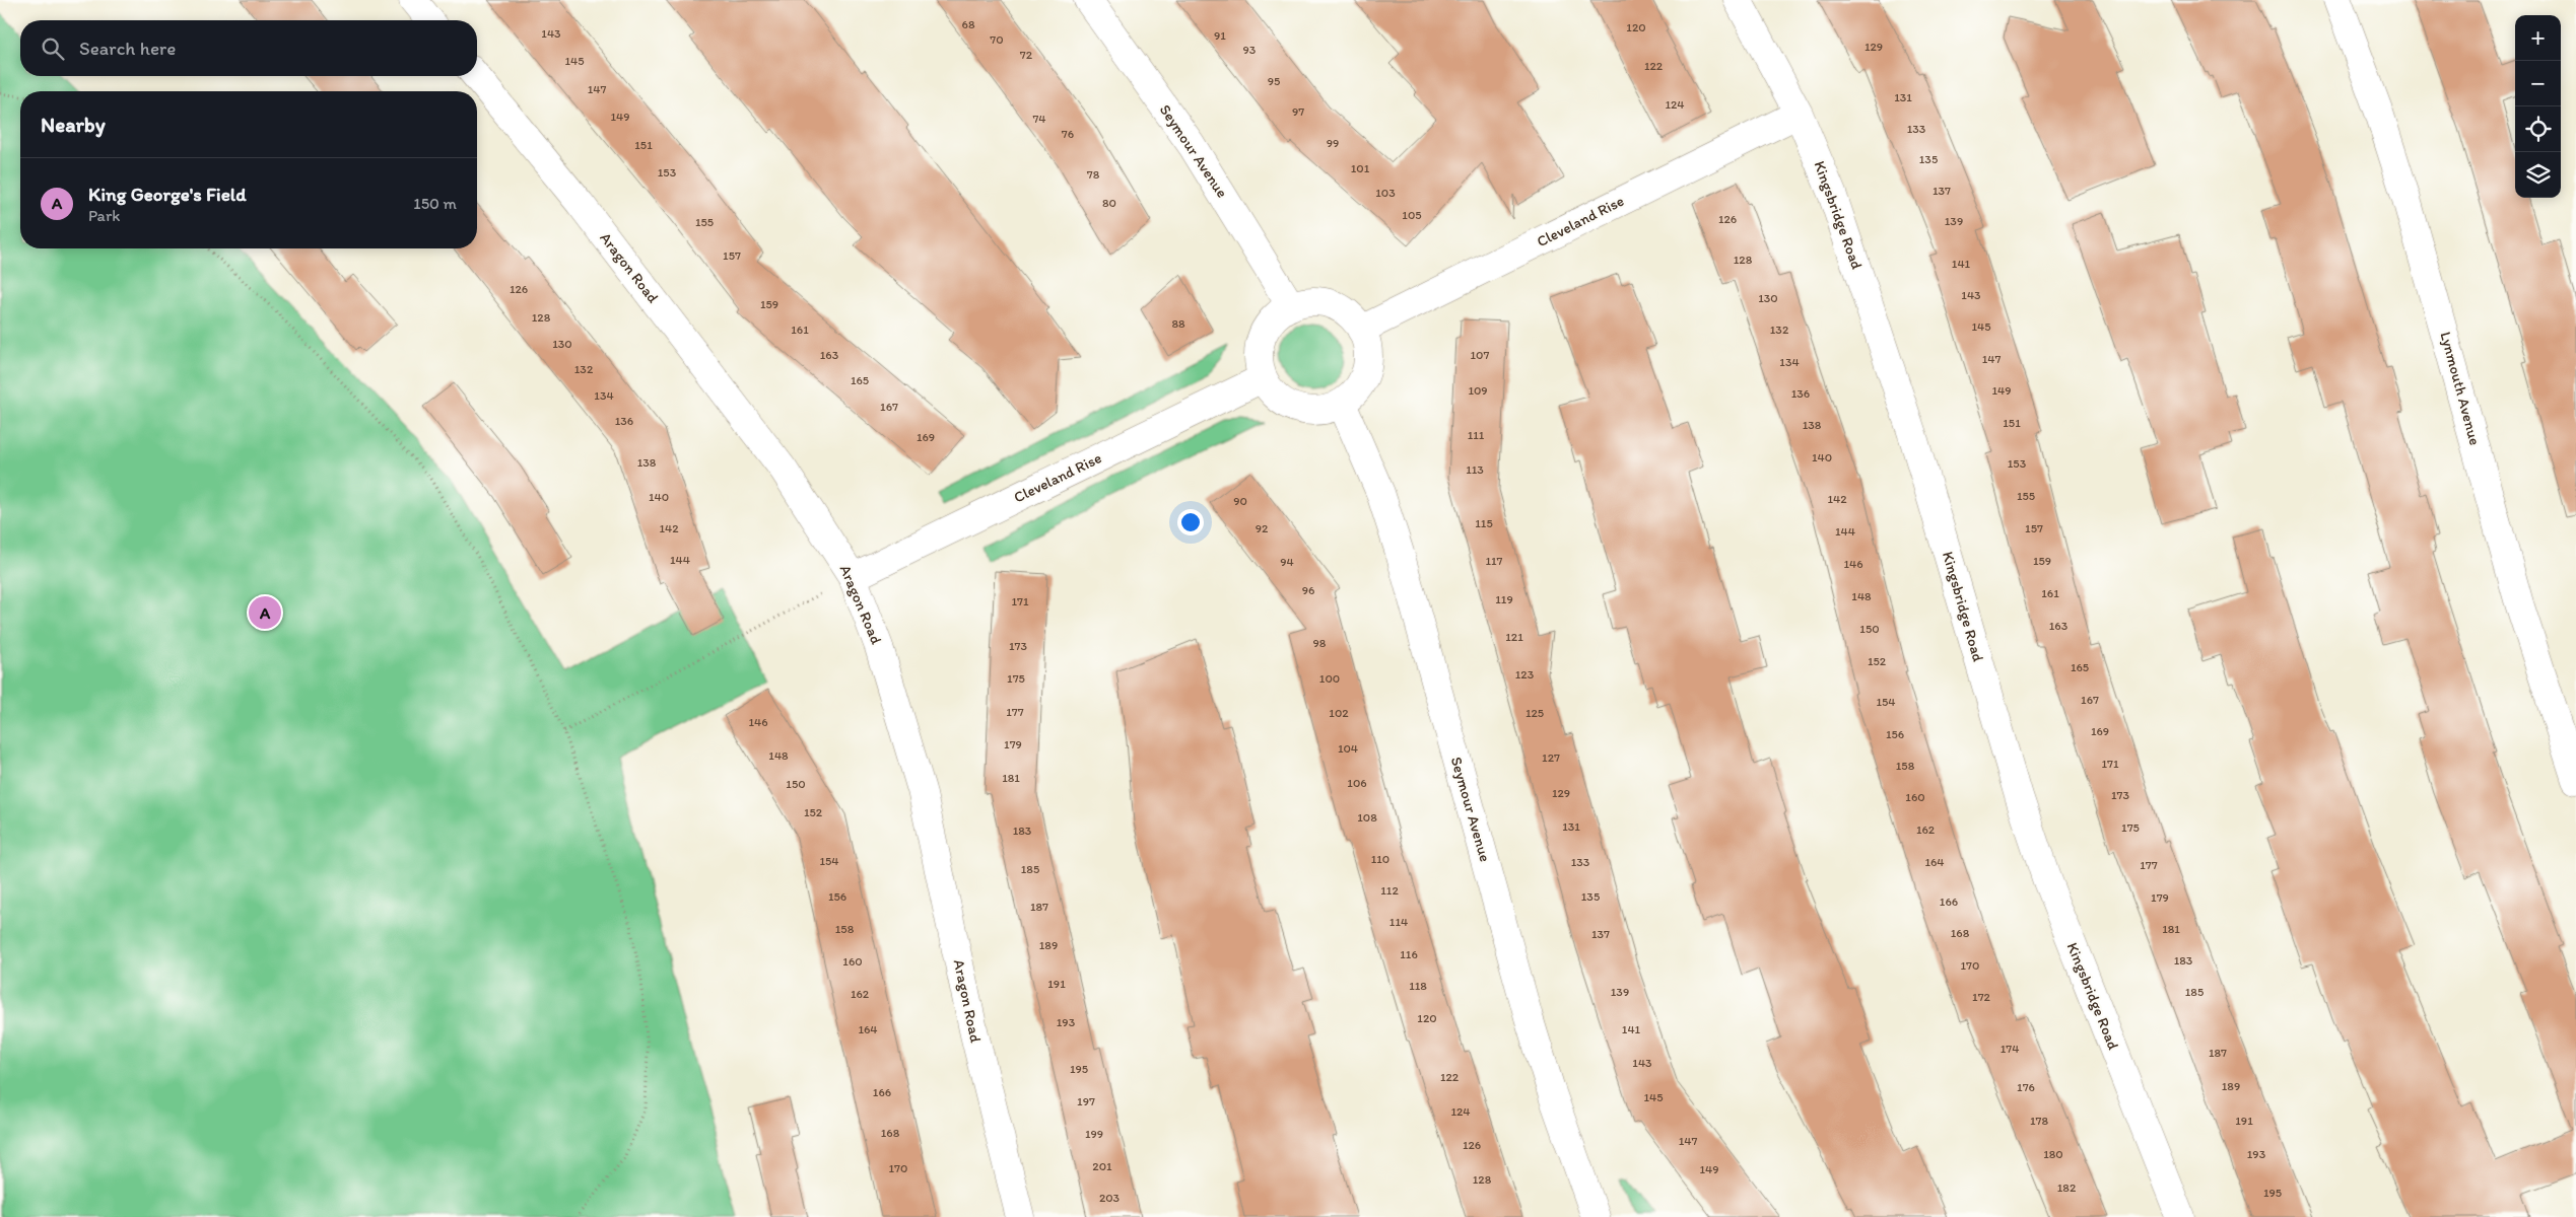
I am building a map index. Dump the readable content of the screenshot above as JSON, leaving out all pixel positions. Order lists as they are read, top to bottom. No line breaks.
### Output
{"streets":{"street":["Seymour Avenue","Kingsbridge Road","Cleveland Rise","Aragon Road","Lynmouth Avenue"]},"crossings":[["Seymour Avenue","Cleveland Rise"],["Kingsbridge Road","Cleveland Rise"],["Cleveland Rise","Aragon Road"]],"house_numbers":["68","120","143","91","70","129","93","72","145","122","95","147","131","124","97","149","74","133","76","99","151","135","101","153","78","137","103","80","105","126","139","155","157","128","141","126","143","130","159","128","88","145","161","132","130","163","107","147","134","132","165","109","149","136","134","167","136","151","138","111","169","140","138","153","113","155","140","142","90","115","142","92","157","144","144","117","159","94","146","96","161","148","119","171","163","150","121","98","173","152","165","123","175","100","167","154","177","102","125","146","169","156","179","104","148","127","171","158","181","106","150","129","173","160","152","108","131","175","162","183","110","154","133","164","177","185","112","156","135","179","166","187","114","158","181","168","137","189","116","183","160","170","191","118","139","185","162","172","120","193","164","141","174","187","143","195","122","189","176","166","145","197","124","178","191","168","199","147","126","180","193","201","170","149","128","182","195","203"],"page":{"map_buttons":["+","−"],"search":"Search here","heading":"Nearby","list":[{"mark":"A","name":"King George's Field","note":"Park","value":"150 m"}],"pins":"A"}}
